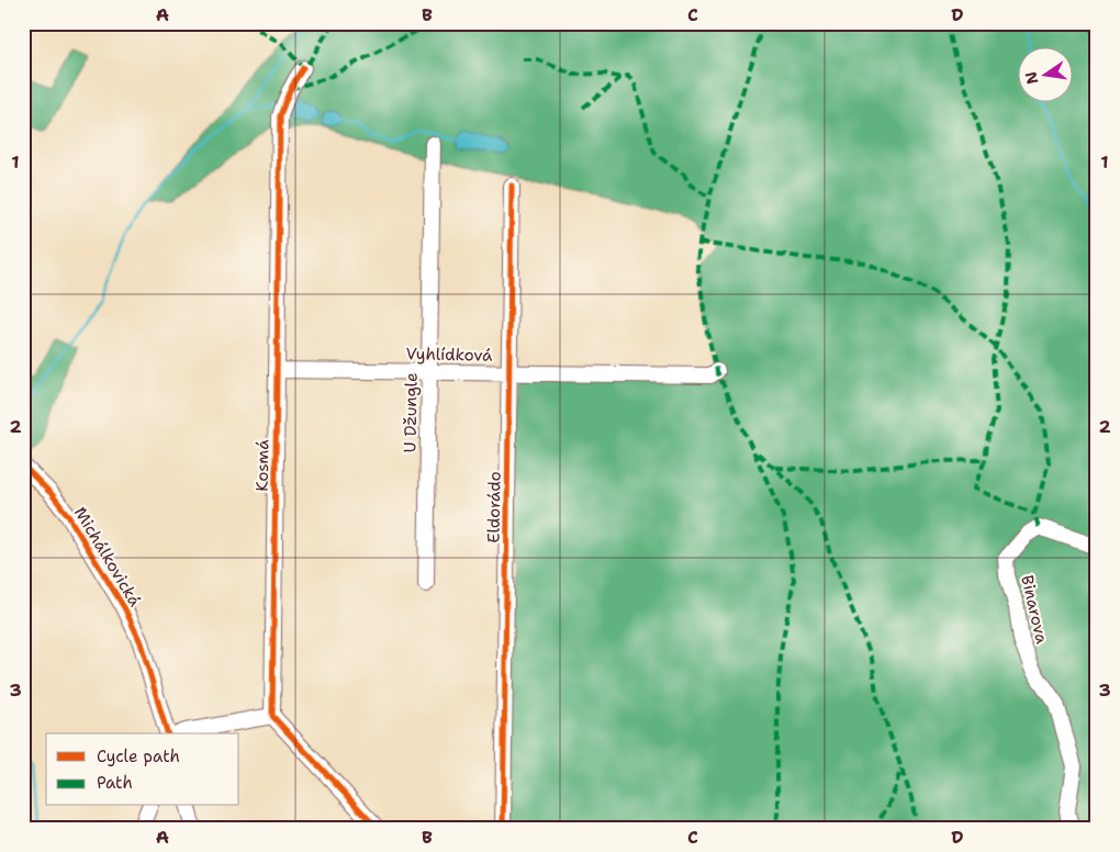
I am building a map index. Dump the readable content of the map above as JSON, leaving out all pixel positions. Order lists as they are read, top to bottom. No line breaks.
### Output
{"streets":{"street":["Vyhlídková","U Džungle","Kosmá","Eldorádo","Michálkovická","Binarova"]},"crossings":[["Vyhlídková","U Džungle"],["Vyhlídková","Kosmá"],["Vyhlídková","Eldorádo"]],"legend":["Cycle path","Path"],"north":"left","grid":{"columns":["A","B","C","D"],"rows":["1","2","3"]}}
